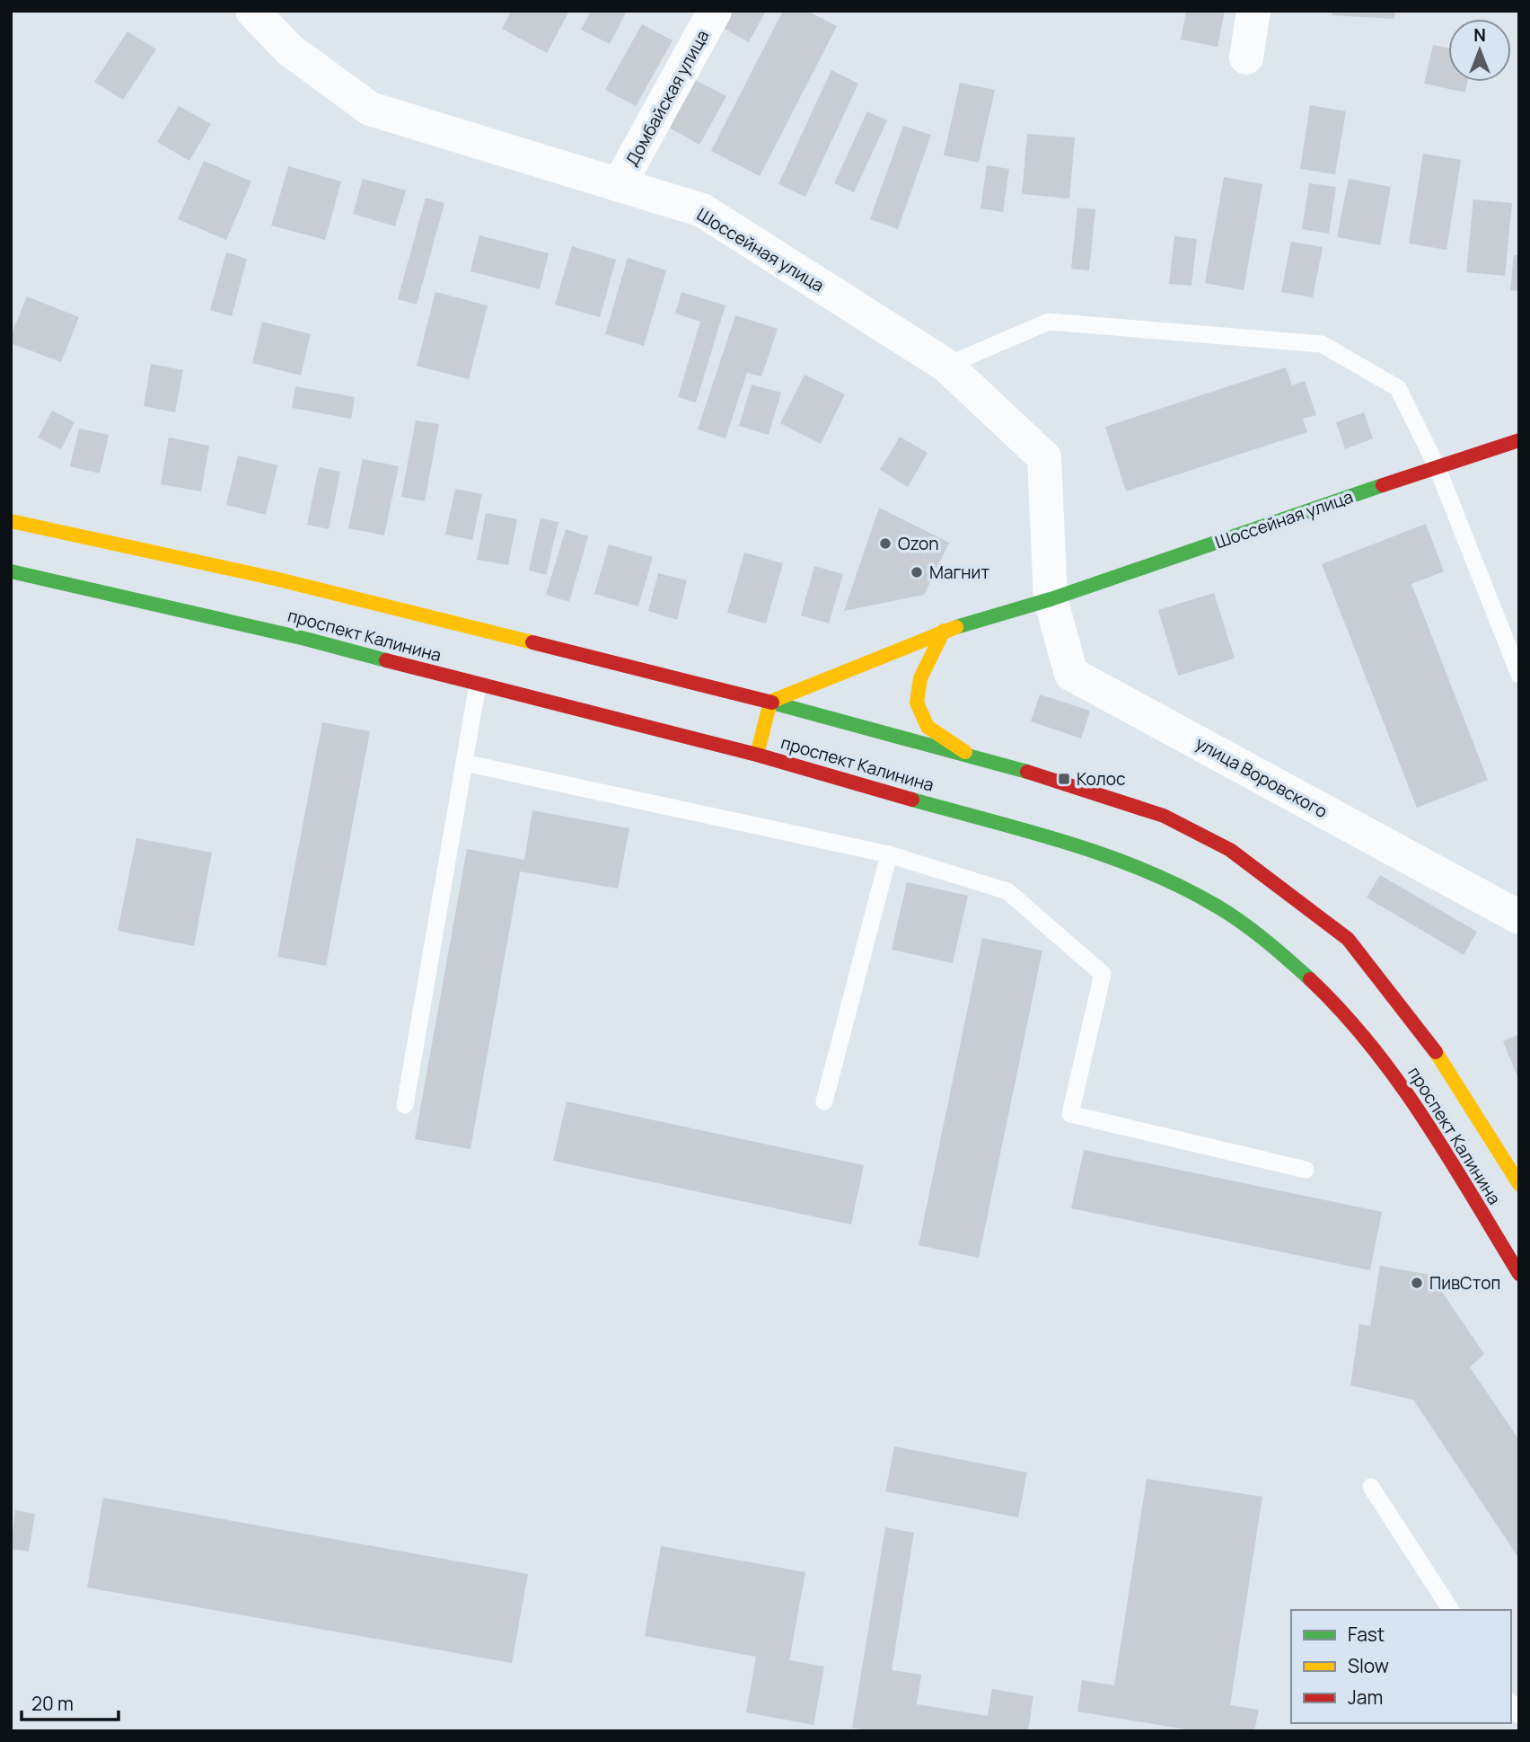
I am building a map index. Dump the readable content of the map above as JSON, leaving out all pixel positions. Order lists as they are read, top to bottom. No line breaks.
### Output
{"streets":{"main road":["Шоссейная улица","проспект Калинина"],"street":["Домбайская улица","улица Воровского"]},"crossings":[["Домбайская улица","Шоссейная улица"],["Шоссейная улица","проспект Калинина"],["Шоссейная улица","улица Воровского"]],"places":{"other":["Ozon","Магнит","ПивСтоп"],"transit":["Колос"]},"legend":["Fast","Slow","Jam"],"scale_bar":"20 m","north":"top"}
